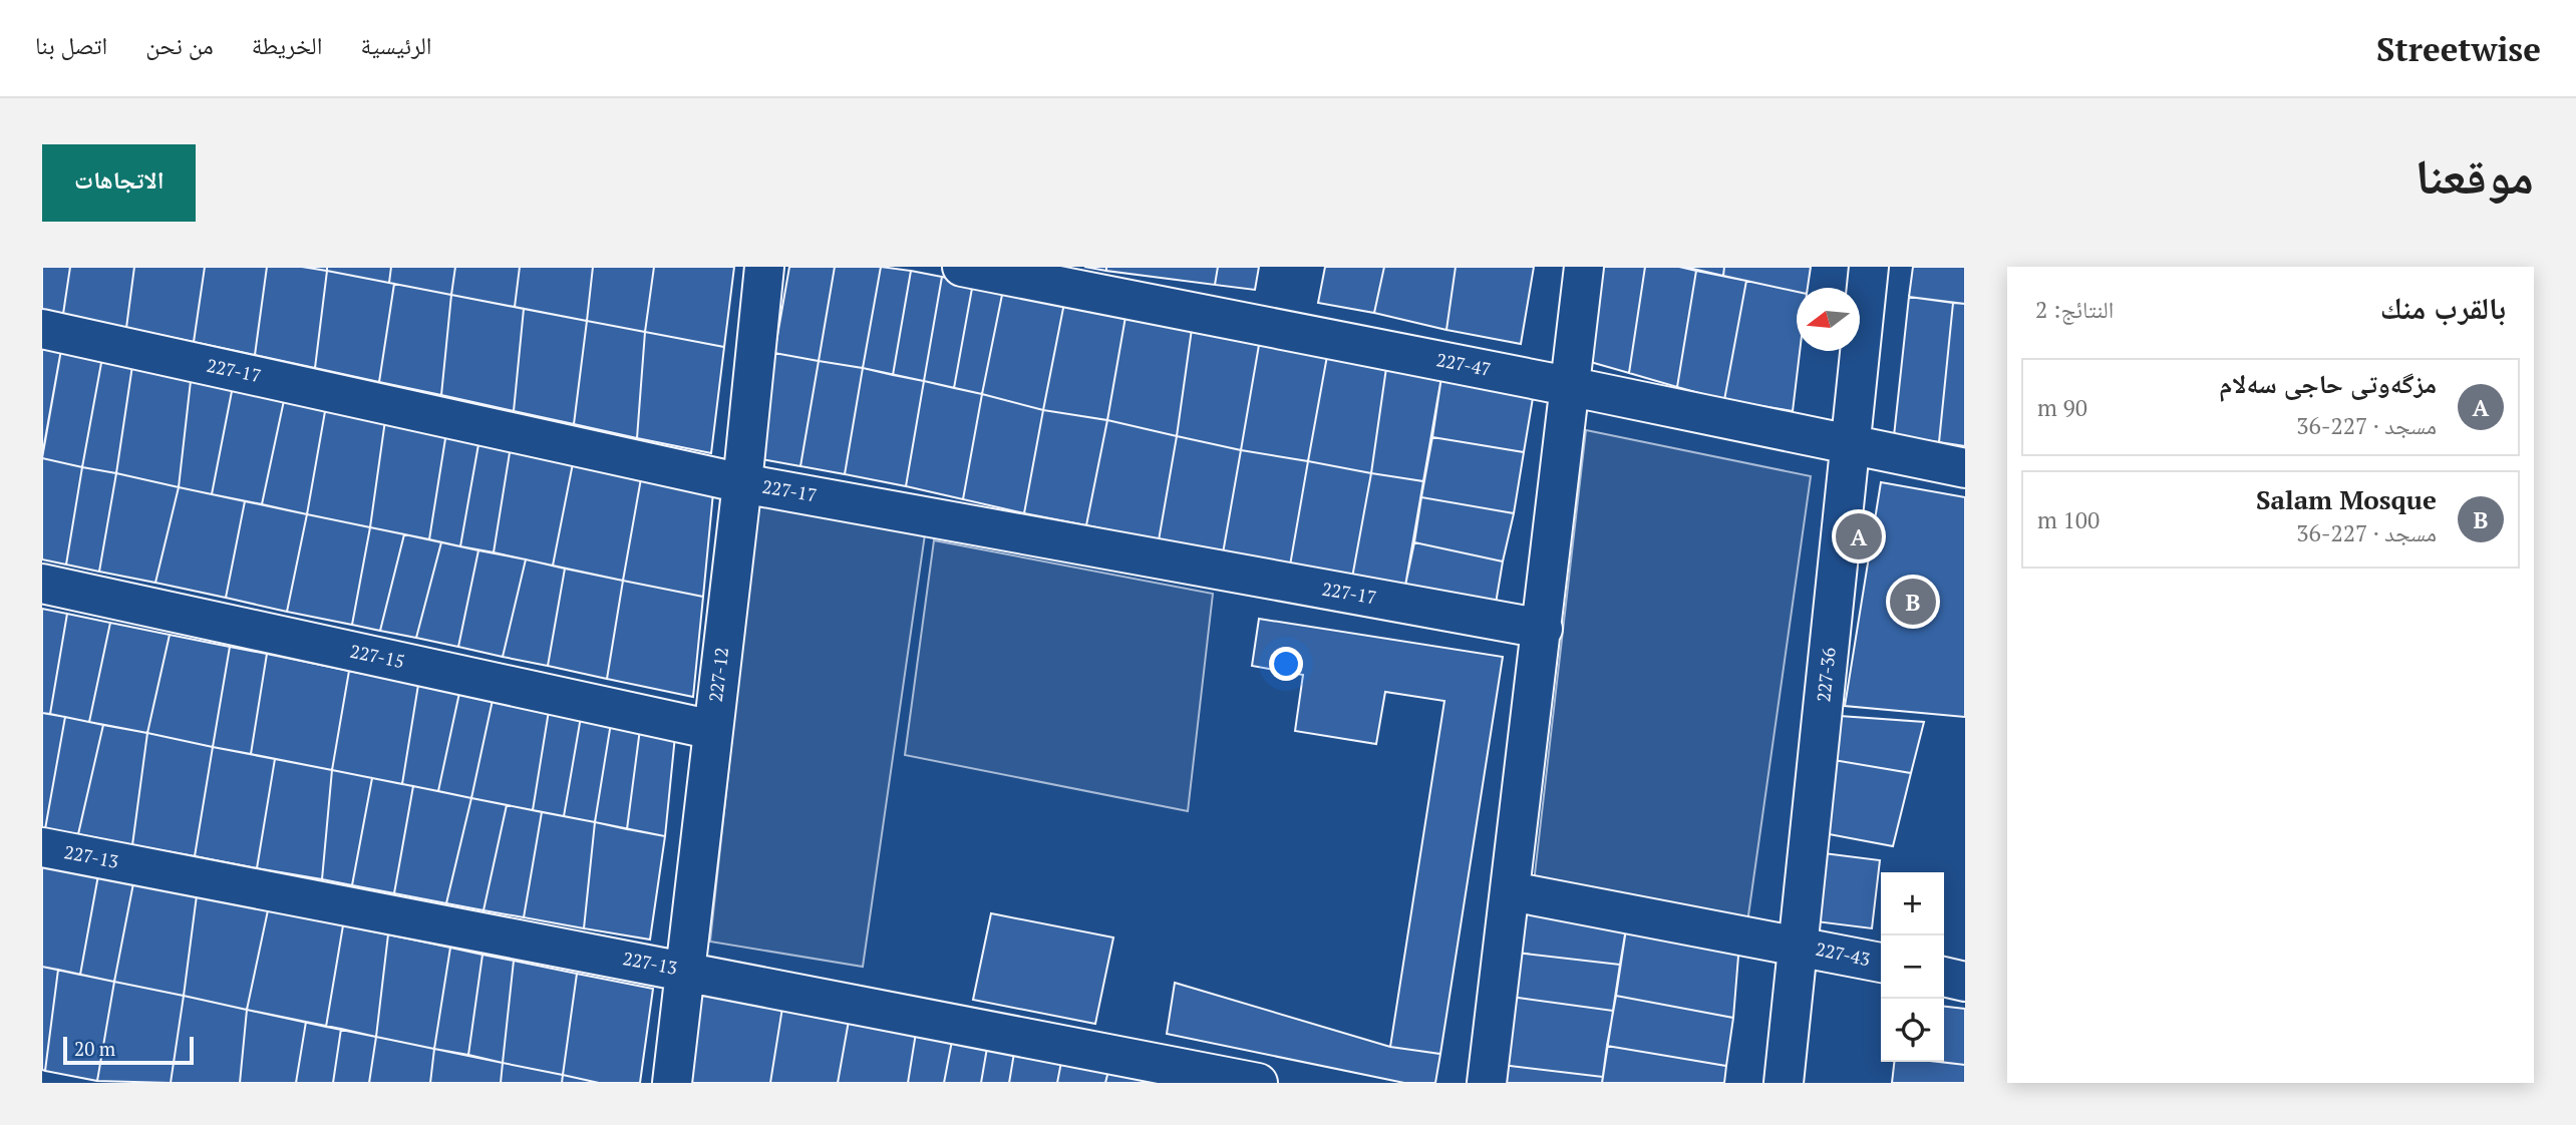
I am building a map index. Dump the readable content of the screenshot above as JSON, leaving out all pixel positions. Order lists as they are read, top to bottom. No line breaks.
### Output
{"streets":{"street":["227-47","227-17","227-15","227-12","227-36","227-13","227-43"]},"crossings":[["227-47","227-36"],["227-17","227-12"],["227-15","227-12"],["227-12","227-13"],["227-36","227-43"]],"scale_bar":"20 m","north":"left","page":{"header":"Streetwise","nav":["الرئيسية","الخريطة","من نحن","اتصل بنا"],"title":"موقعنا","buttons":"الاتجاهات","heading":["بالقرب منك","النتائج: 2"],"list":[{"mark":"A","name":"مزگەوتی حاجی سەلام","note":"مسجد · 227-36","value":"90 m"},{"mark":"B","name":"Salam Mosque","note":"مسجد · 227-36","value":"100 m"}],"pins":["A","B"],"map_buttons":["+","−"],"scale":"20 m"}}
